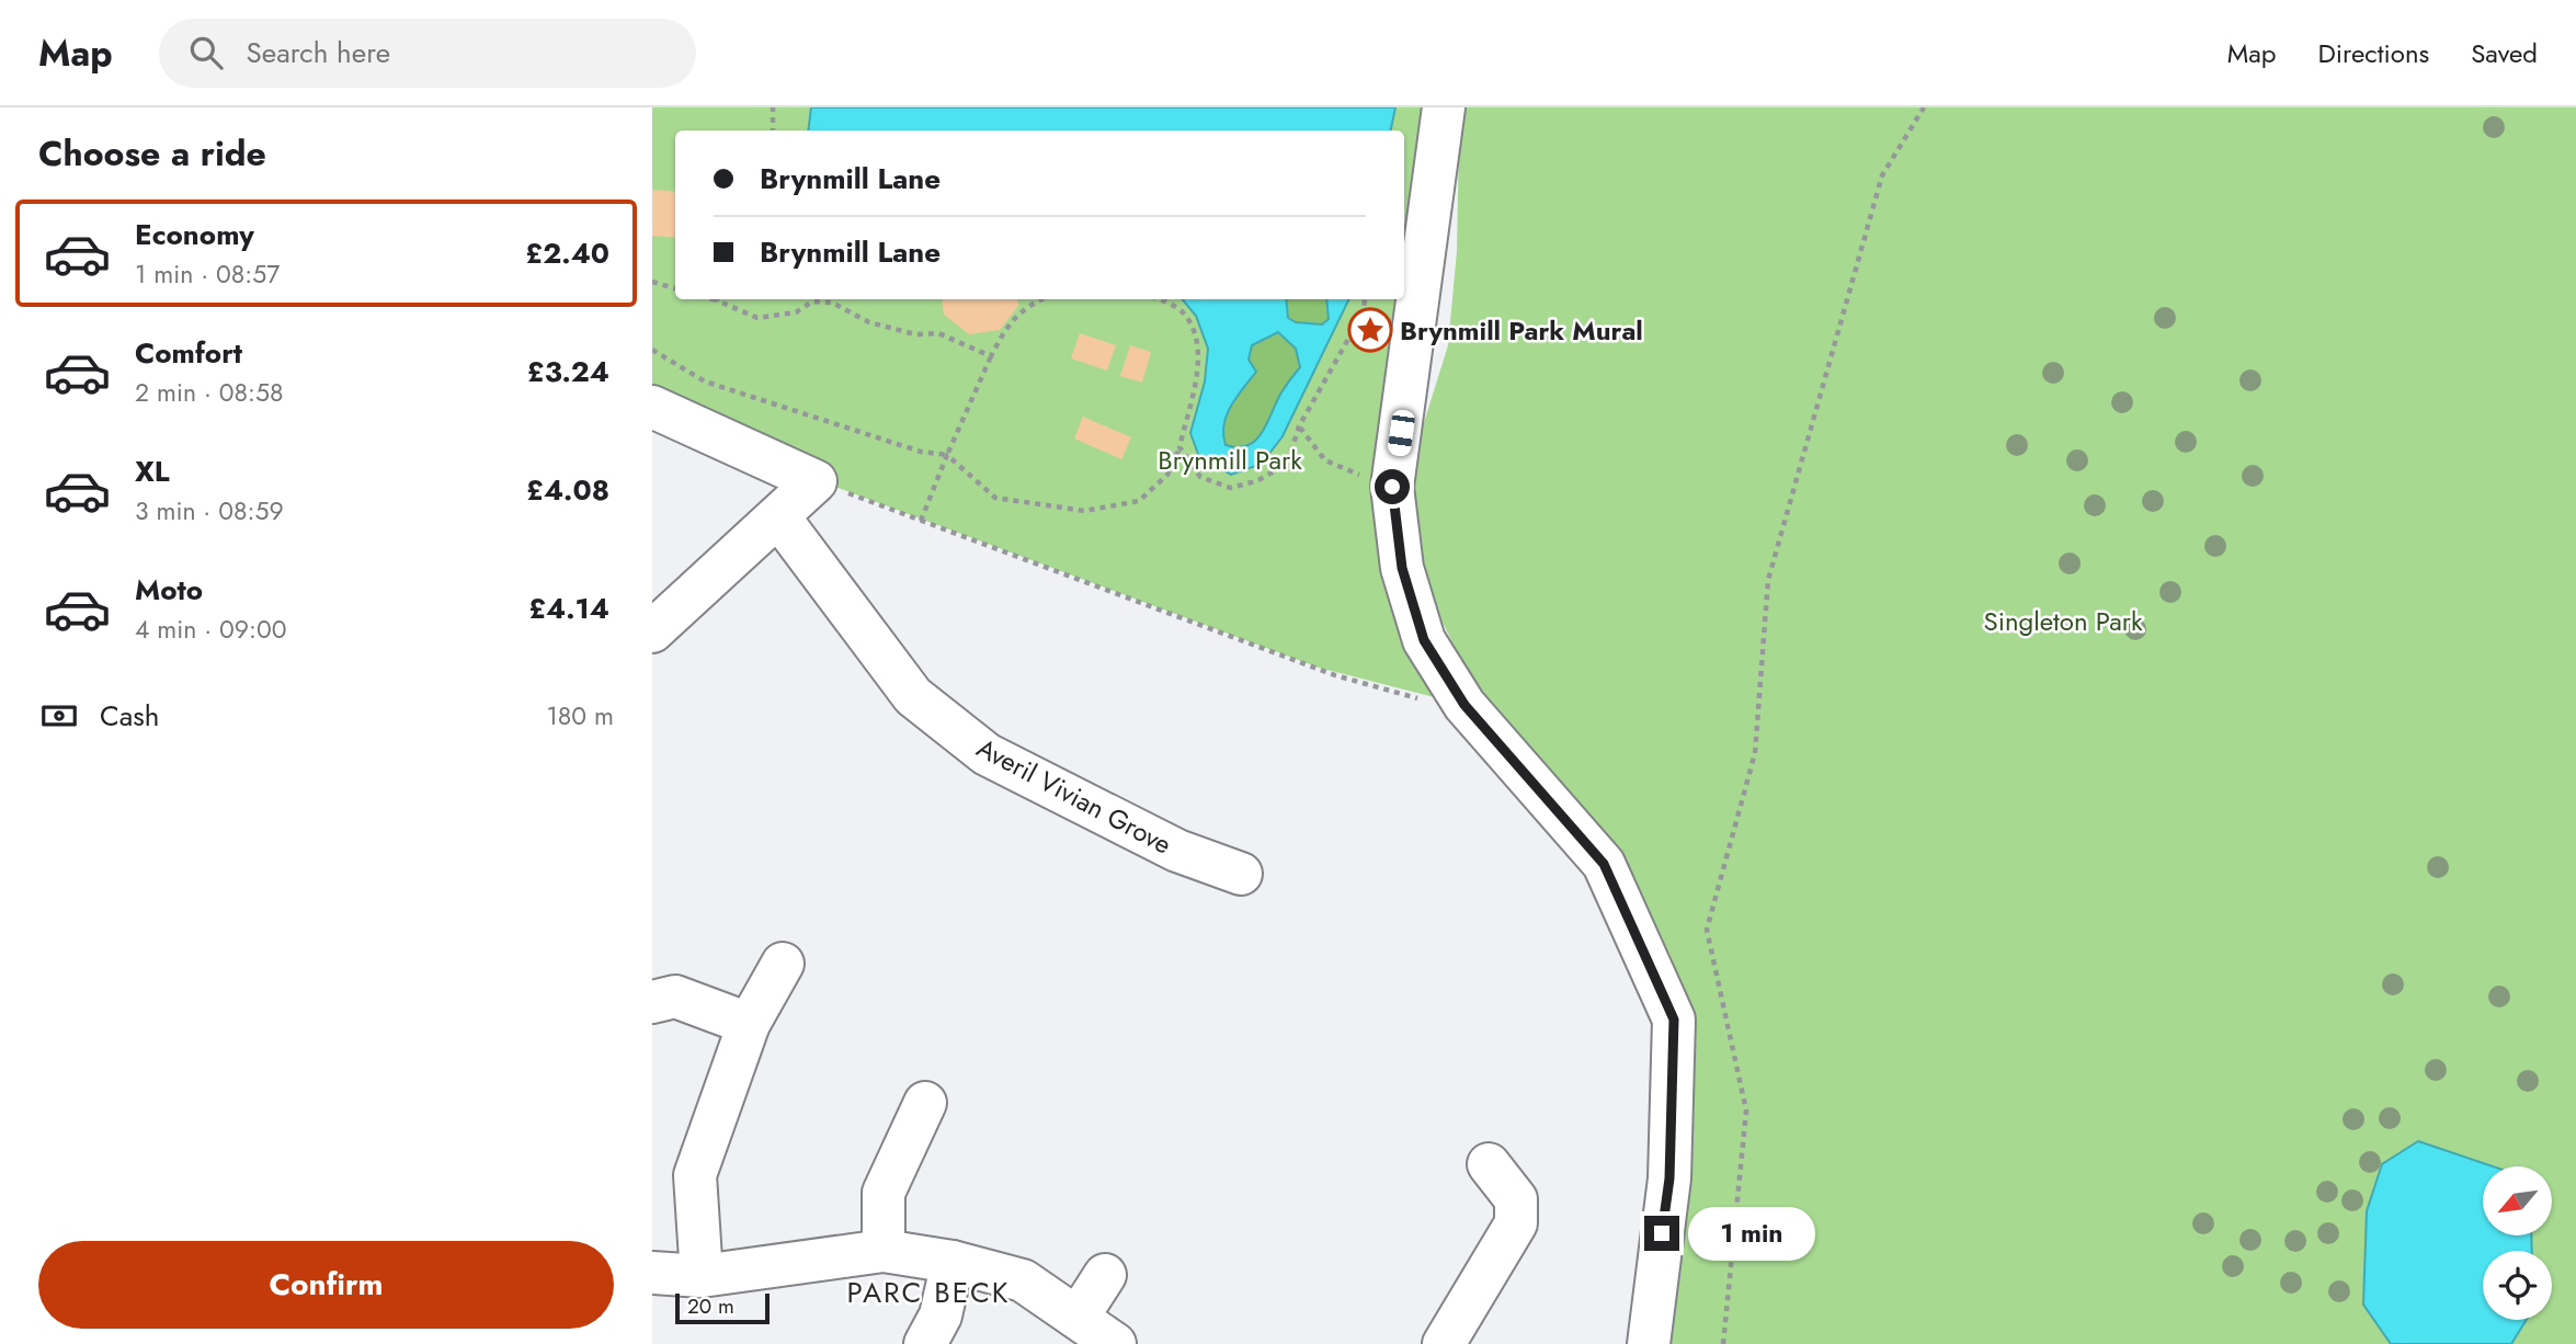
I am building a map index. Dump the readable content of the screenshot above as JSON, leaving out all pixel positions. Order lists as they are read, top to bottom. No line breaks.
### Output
{"streets":{"street":["Averil Vivian Grove"]},"districts":["PARC BECK"],"parks":["Brynmill Park","Singleton Park"],"places":{"place":["Brynmill Park Mural"]},"scale_bar":"20 m","north":"bottom left","page":{"header":"Map","search":"Search here","nav":["Map","Directions","Saved"],"heading":"Choose a ride","banner":["Brynmill Lane","Brynmill Lane"],"list":[{"name":"Economy","note":"1 min · 08:57","value":"£2.40"},{"name":"Comfort","note":"2 min · 08:58","value":"£3.24"},{"name":"XL","note":"3 min · 08:59","value":"£4.08"},{"name":"Moto","note":"4 min · 09:00","value":"£4.14"}],"pay":["Cash","180 m"],"bubble":"1 min","buttons":"Confirm","scale":"20 m"}}
